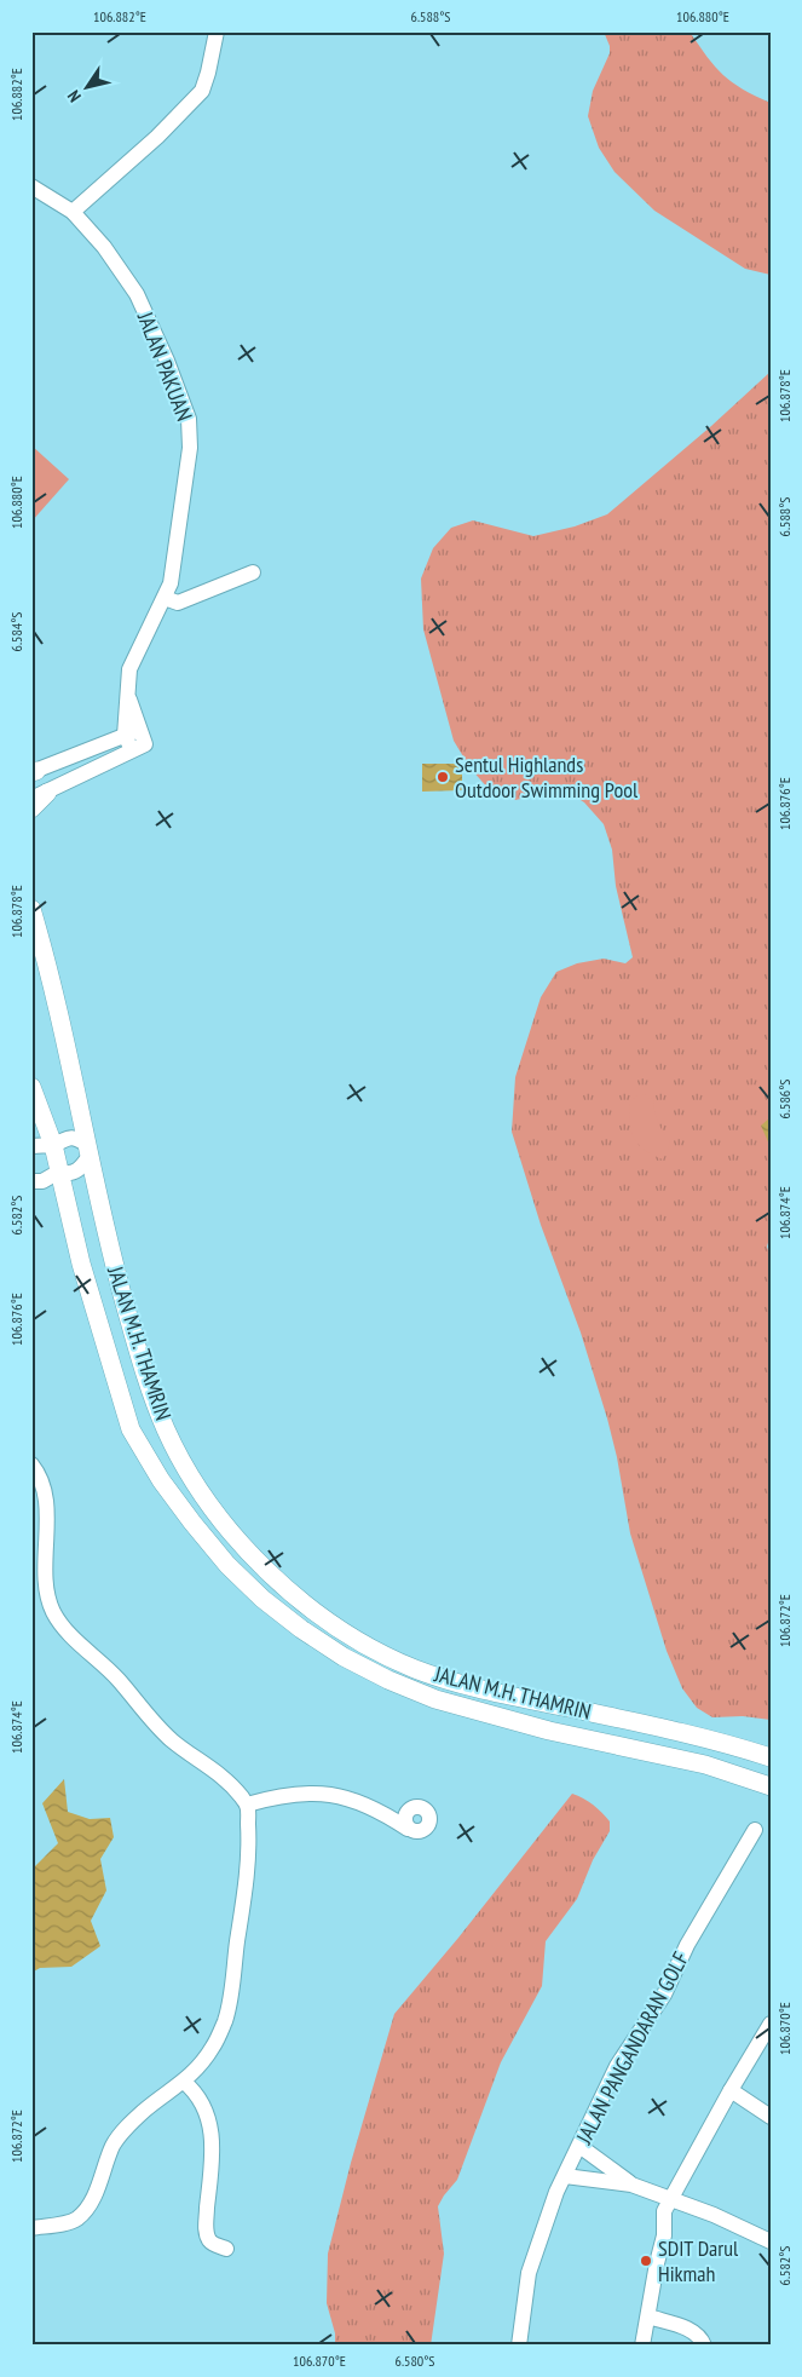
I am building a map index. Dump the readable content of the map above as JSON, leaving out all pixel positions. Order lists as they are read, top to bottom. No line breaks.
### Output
{"streets":{"main road":["JALAN M.H. THAMRIN"],"street":["JALAN PAKUAN","JALAN PANGANDARAN GOLF"]},"places":["Sentul Highlands Outdoor Swimming Pool","SDIT Darul Hikmah"],"north":"bottom left","coordinates":["106.882°E","6.588°S","106.880°E","106.878°E","6.584°S","106.876°E","6.586°S","106.874°E","6.582°S","106.872°E","106.870°E","6.580°S"]}
